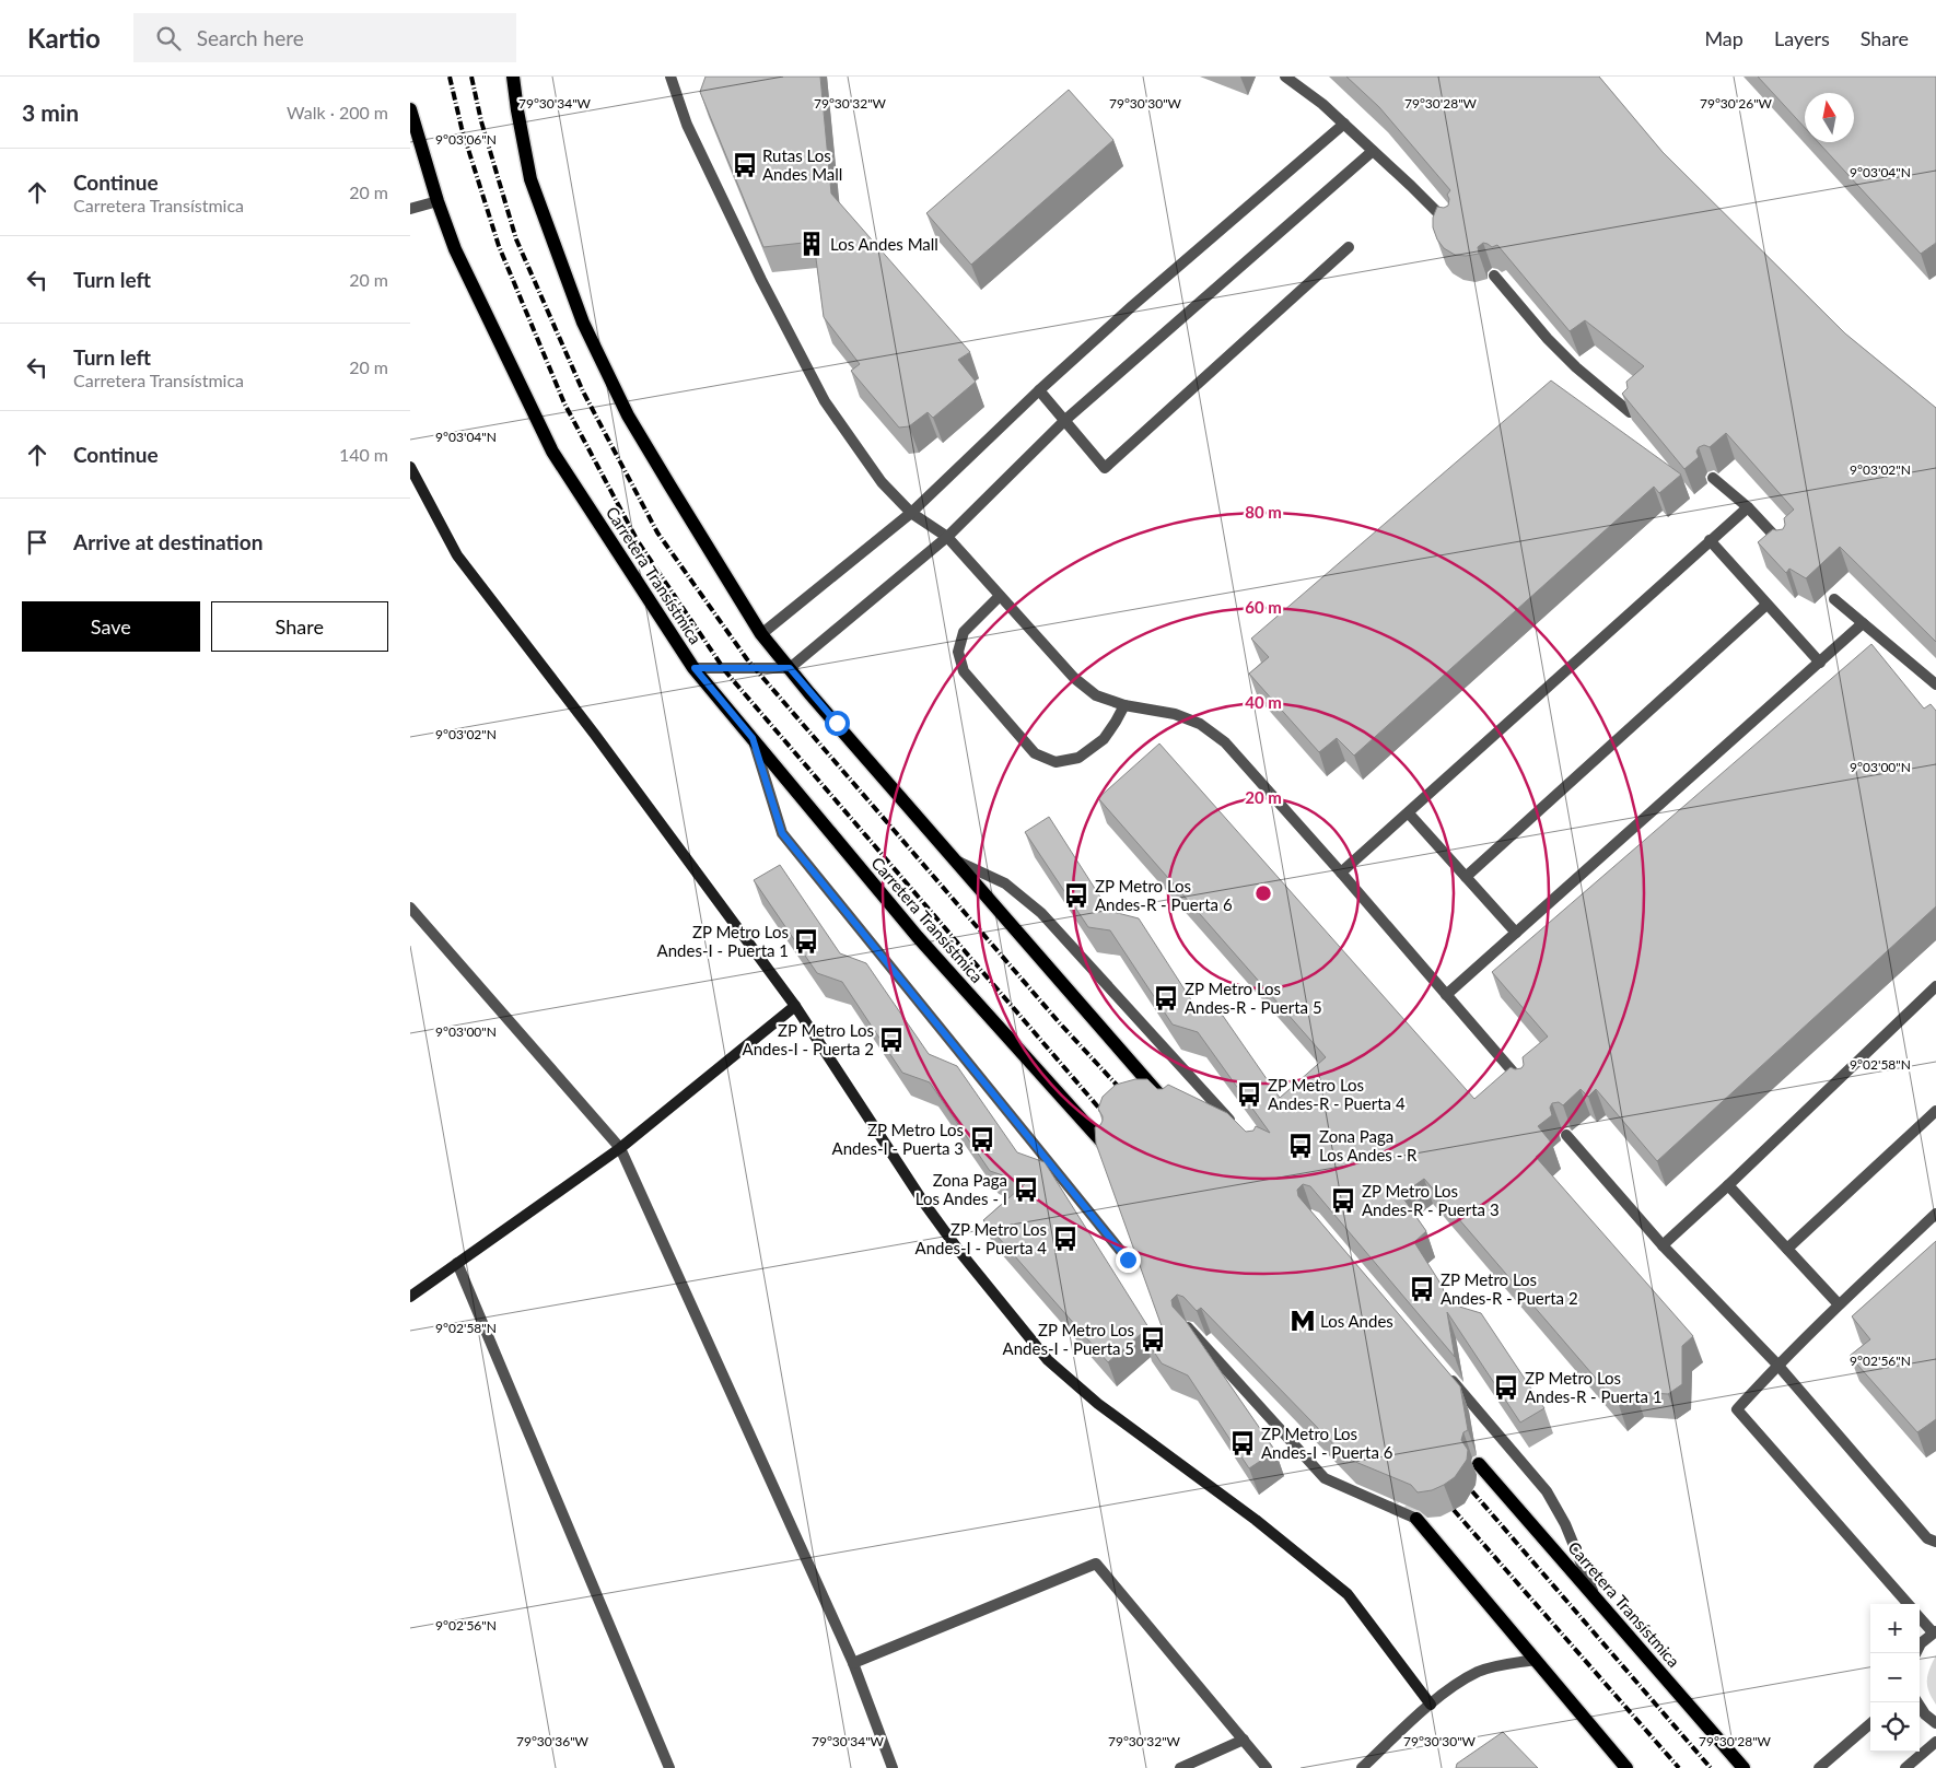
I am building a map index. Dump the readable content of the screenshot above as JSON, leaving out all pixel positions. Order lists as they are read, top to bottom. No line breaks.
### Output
{"streets":{"main road":["Carretera Transístmica"]},"places":{"bus stop":["Rutas Los Andes Mall","ZP Metro Los Andes-R - Puerta 6","ZP Metro Los Andes-I - Puerta 1","ZP Metro Los Andes-R - Puerta 5","ZP Metro Los Andes-I - Puerta 2","ZP Metro Los Andes-R - Puerta 4","ZP Metro Los Andes-I - Puerta 3","Zona Paga Los Andes - R","Zona Paga Los Andes - I","ZP Metro Los Andes-R - Puerta 3","ZP Metro Los Andes-I - Puerta 4","ZP Metro Los Andes-R - Puerta 2","ZP Metro Los Andes-I - Puerta 5","ZP Metro Los Andes-R - Puerta 1","ZP Metro Los Andes-I - Puerta 6"],"building":["Los Andes Mall"],"metro station":["Los Andes"]},"north":"top","page":{"header":"Kartio","search":"Search here","nav":["Map","Layers","Share"],"heading":["3 min","Walk · 200 m"],"list":[["Continue","Carretera Transístmica","20 m"],["Turn left","20 m"],["Turn left","Carretera Transístmica","20 m"],["Continue","140 m"],"Arrive at destination"],"buttons":["Save","Share"],"map_buttons":["+","−"]},"coordinates":["79°30'34\"W","79°30'32\"W","79°30'30\"W","79°30'28\"W","79°30'26\"W","9°03'06\"N","9°03'04\"N","9°03'02\"N","9°03'00\"N","9°02'58\"N","9°02'56\"N","79°30'36\"W"],"rings":["80 m","60 m","40 m","20 m"]}
